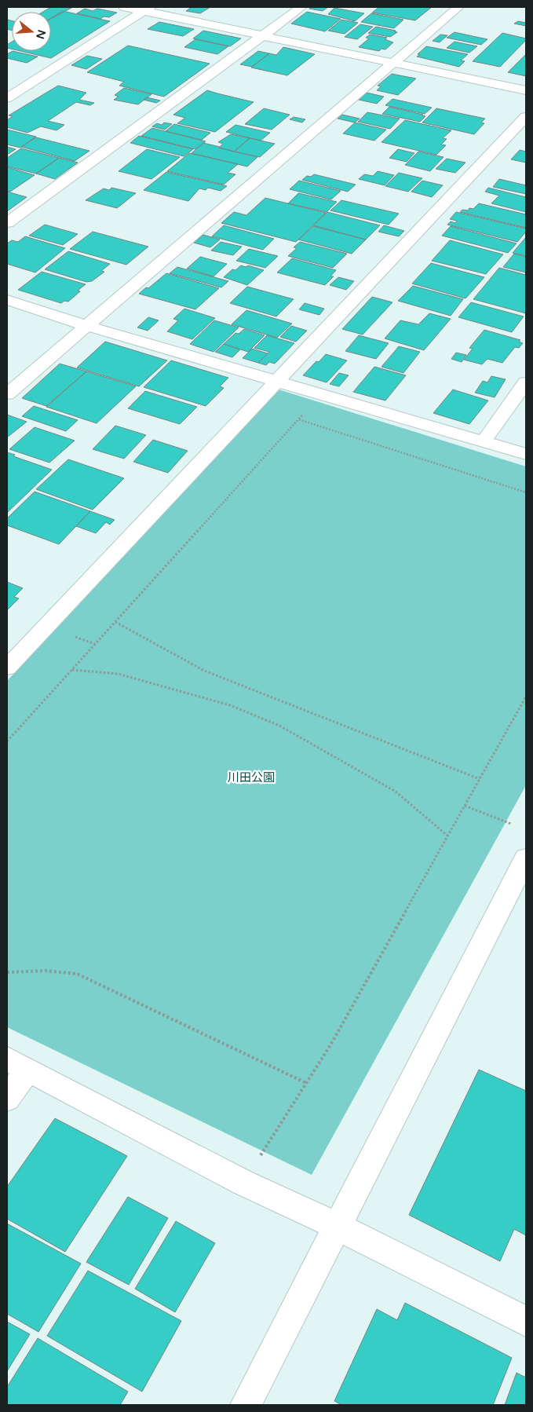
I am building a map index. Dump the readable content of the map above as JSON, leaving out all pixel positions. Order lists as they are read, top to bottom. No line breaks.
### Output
{"parks":["川田公園"],"north":"right"}
